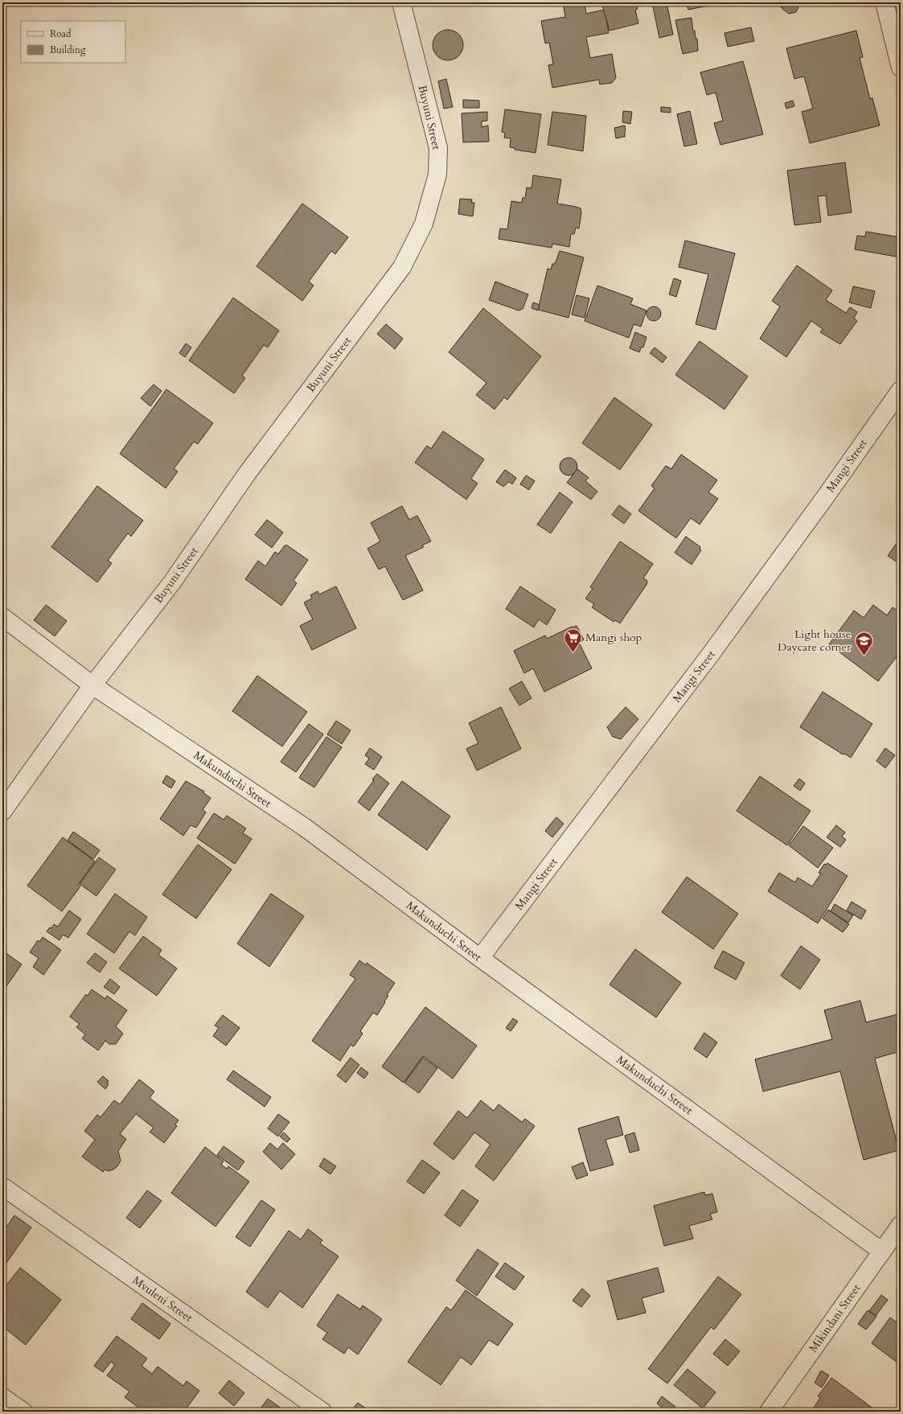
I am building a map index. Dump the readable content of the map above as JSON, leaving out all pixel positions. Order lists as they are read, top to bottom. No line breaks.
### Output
{"streets":{"street":["Buyuni Street","Mangi Street","Makunduchi Street","Mvuleni Street","Mikindani Street"]},"crossings":[["Buyuni Street","Makunduchi Street"],["Mangi Street","Makunduchi Street"],["Makunduchi Street","Mikindani Street"]],"places":{"supermarket":["Mangi shop"],"school or university":["Light house Daycare corner"]},"legend":["Road","Building"]}
